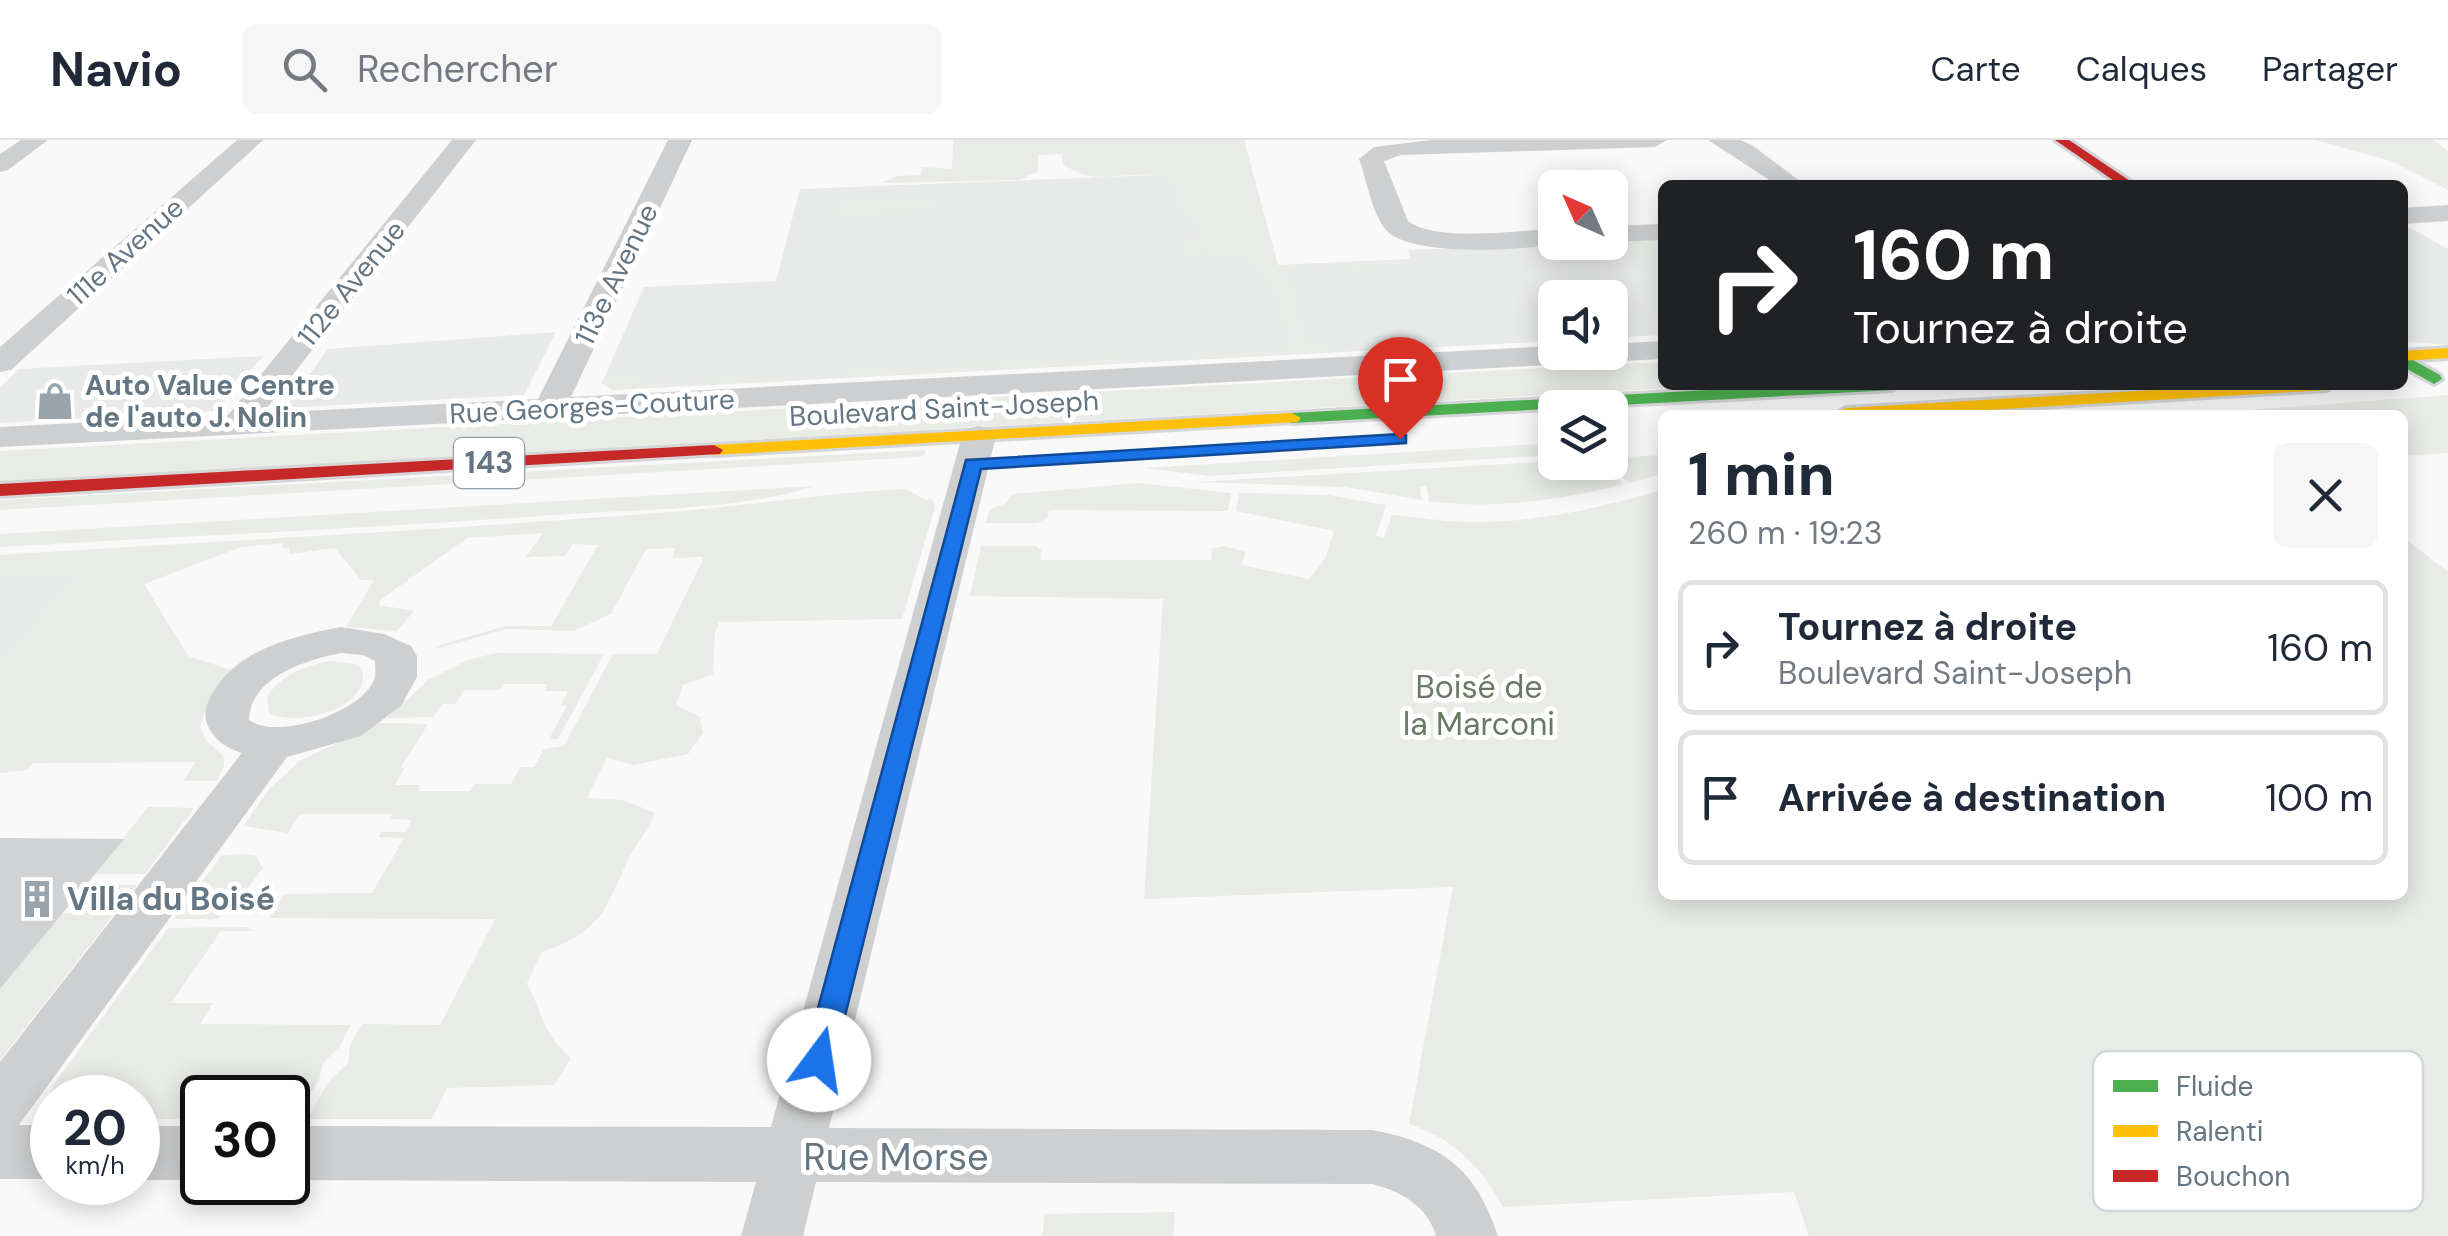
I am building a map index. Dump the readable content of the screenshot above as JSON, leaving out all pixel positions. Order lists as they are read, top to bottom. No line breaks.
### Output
{"streets":{"main road":["Boulevard Saint-Joseph","143"],"street":["111e Avenue","113e Avenue","112e Avenue","Rue Georges-Couture","Rue Morse"]},"crossings":[["113e Avenue","Rue Georges-Couture"],["112e Avenue","Rue Georges-Couture"]],"parks":["Boisé de la Marconi"],"places":{"shop":["Auto Value Centre de l'auto J. Nolin"],"building":["Villa du Boisé"]},"legend":["Fluide","Ralenti","Bouchon"],"north":"top left","page":{"header":"Navio","search":"Rechercher","nav":["Carte","Calques","Partager"],"turn":["160 m","Tournez à droite"],"heading":["1 min","260 m · 19:23"],"list":[{"name":"Tournez à droite","note":"Boulevard Saint-Joseph","value":"160 m"},{"name":"Arrivée à destination","value":"100 m"}],"speed":"20 km/h","limit":"30"}}
